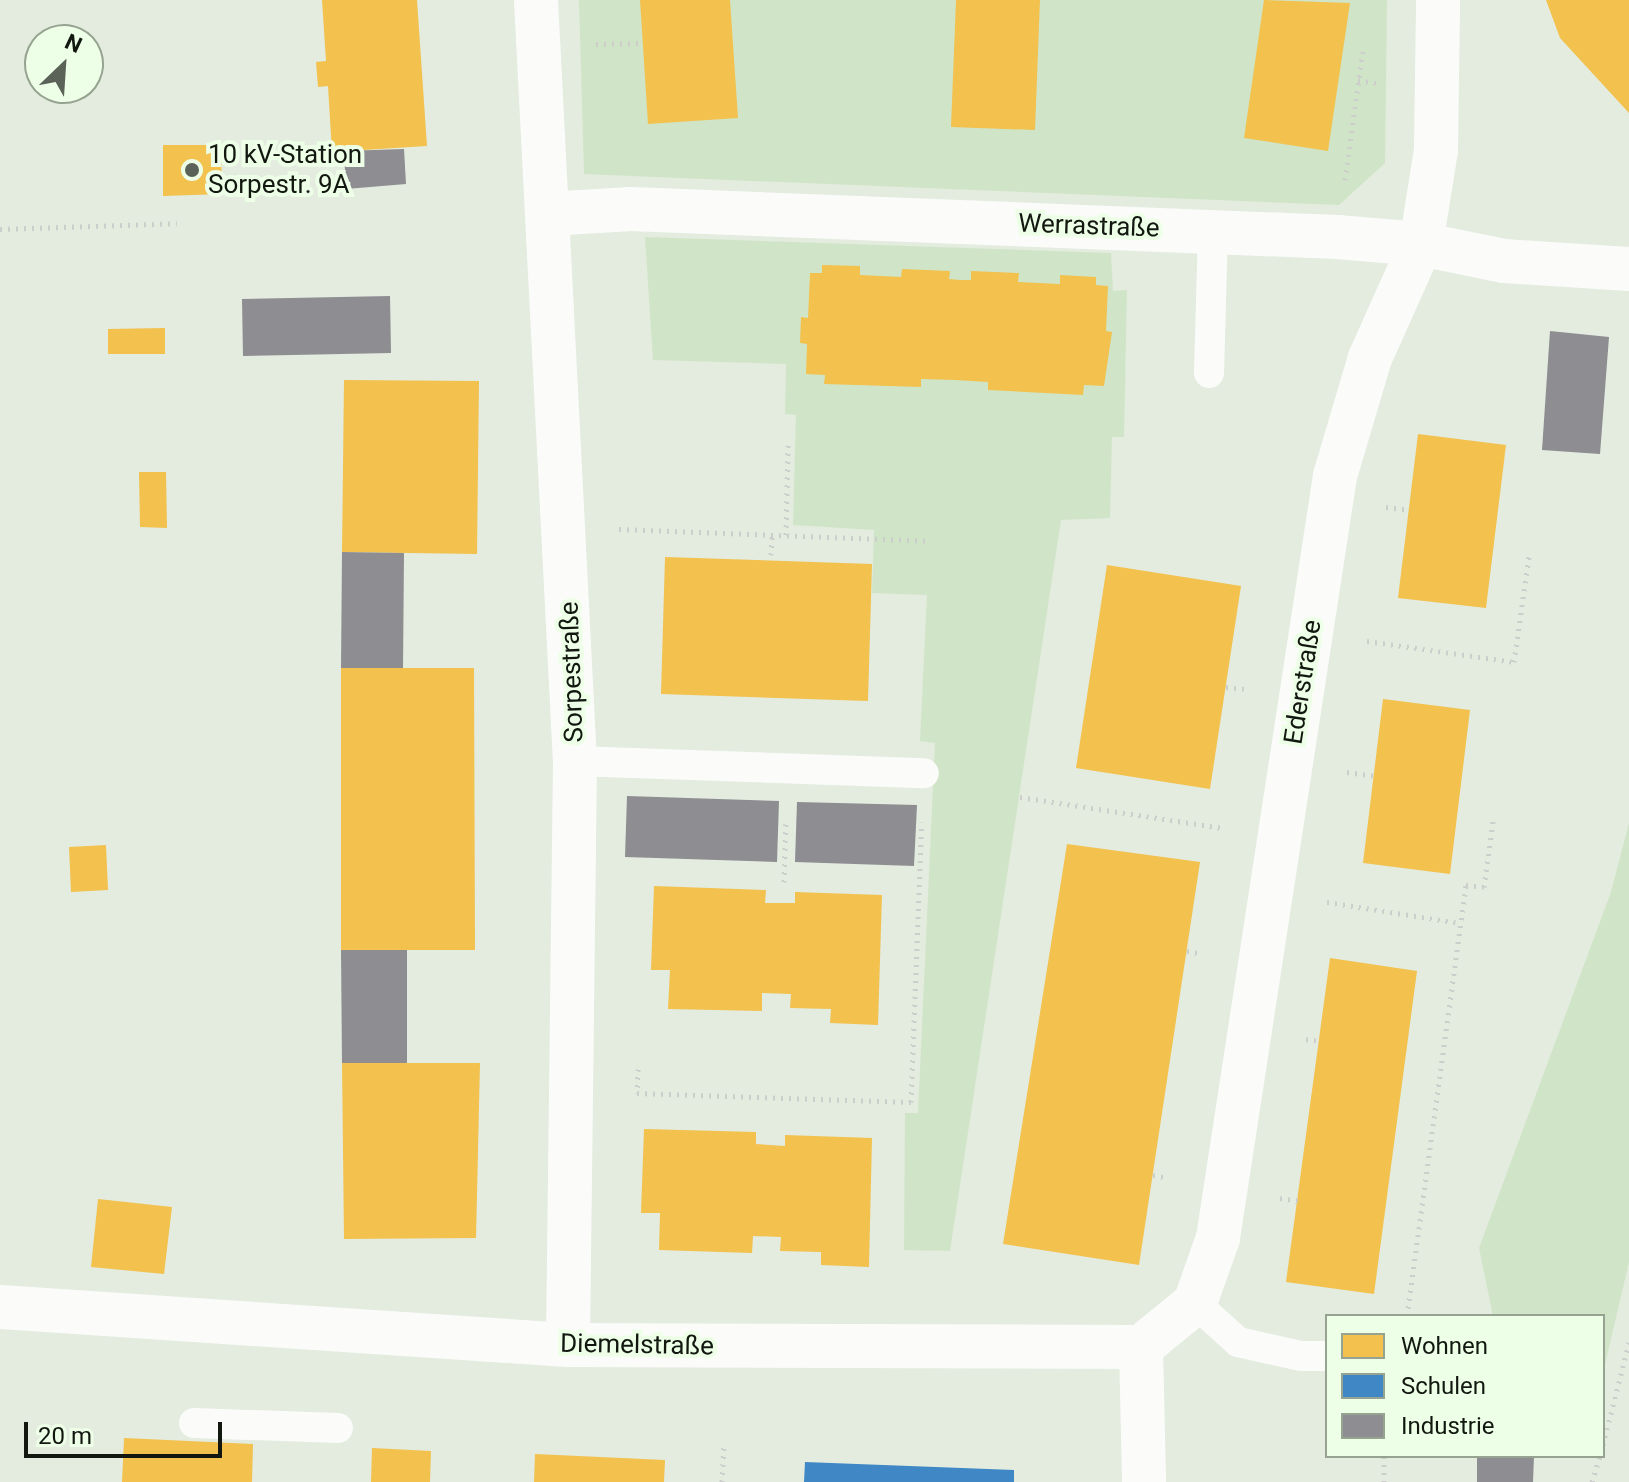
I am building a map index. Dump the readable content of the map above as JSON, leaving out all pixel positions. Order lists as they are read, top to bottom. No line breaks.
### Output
{"streets":{"street":["Werrastraße","Sorpestraße","Ederstraße","Diemelstraße"]},"crossings":[["Werrastraße","Sorpestraße"],["Werrastraße","Ederstraße"],["Sorpestraße","Diemelstraße"]],"places":["10 kV-Station Sorpestr. 9A"],"legend":["Wohnen","Schulen","Industrie"],"scale_bar":"20 m","north":"top right"}
